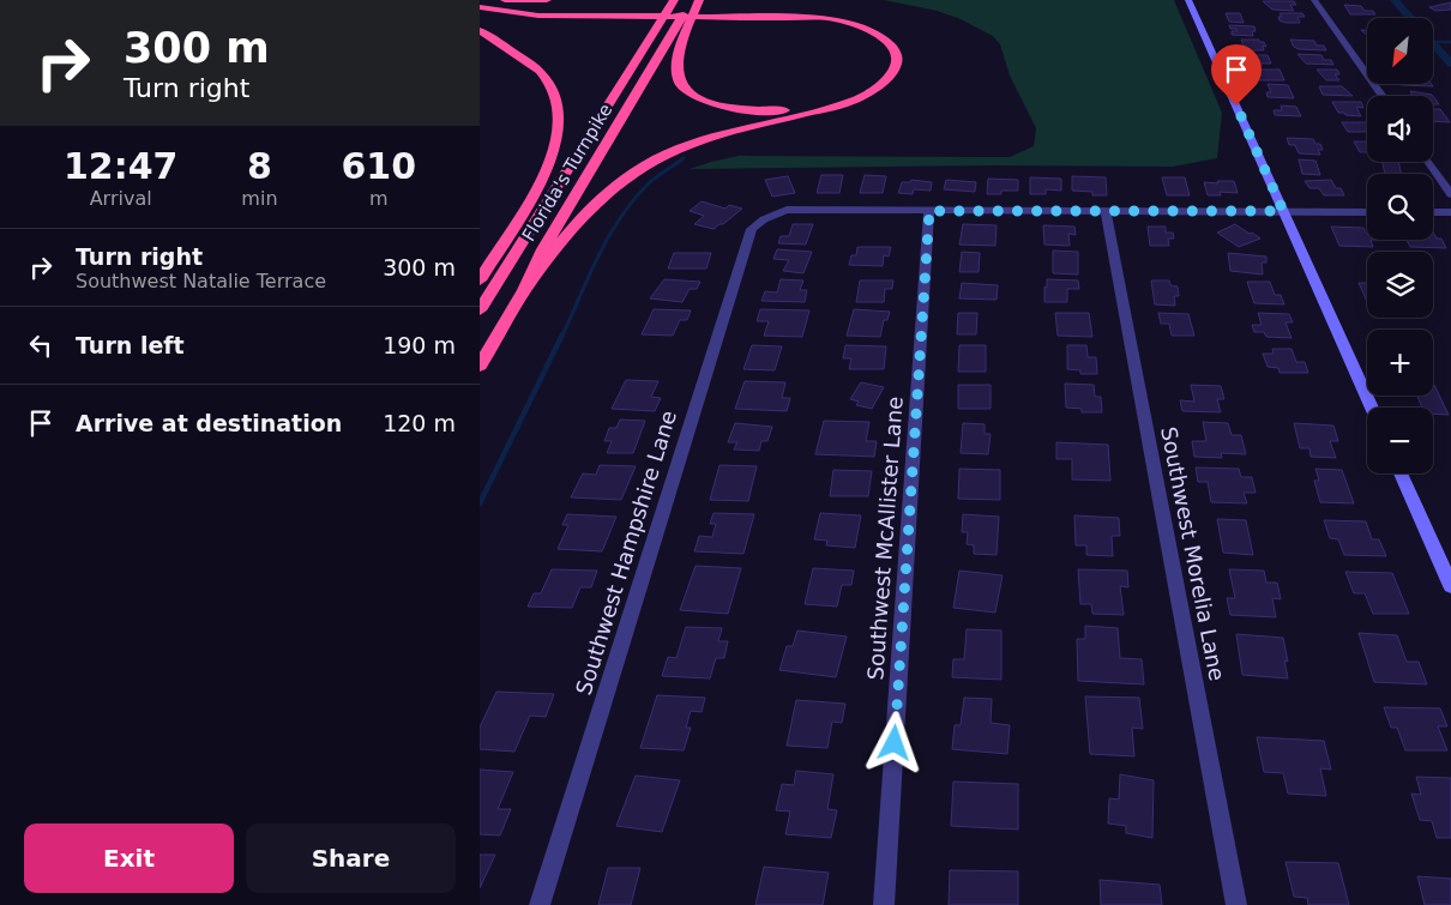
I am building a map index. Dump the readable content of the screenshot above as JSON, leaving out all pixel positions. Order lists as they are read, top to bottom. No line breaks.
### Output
{"streets":{"highway":["Florida's Turnpike"],"street":["Southwest McAllister Lane","Southwest Hampshire Lane","Southwest Morelia Lane"]},"crossings":[["Southwest McAllister Lane","Southwest Hampshire Lane"]],"north":"bottom left","page":{"turn":["300 m","Turn right"],"map_buttons":["+","−"],"eta":["12:47","Arrival","8","min","610","m"],"list":[{"name":"Turn right","note":"Southwest Natalie Terrace","value":"300 m"},{"name":"Turn left","value":"190 m"},{"name":"Arrive at destination","value":"120 m"}],"buttons":["Exit","Share"]}}
